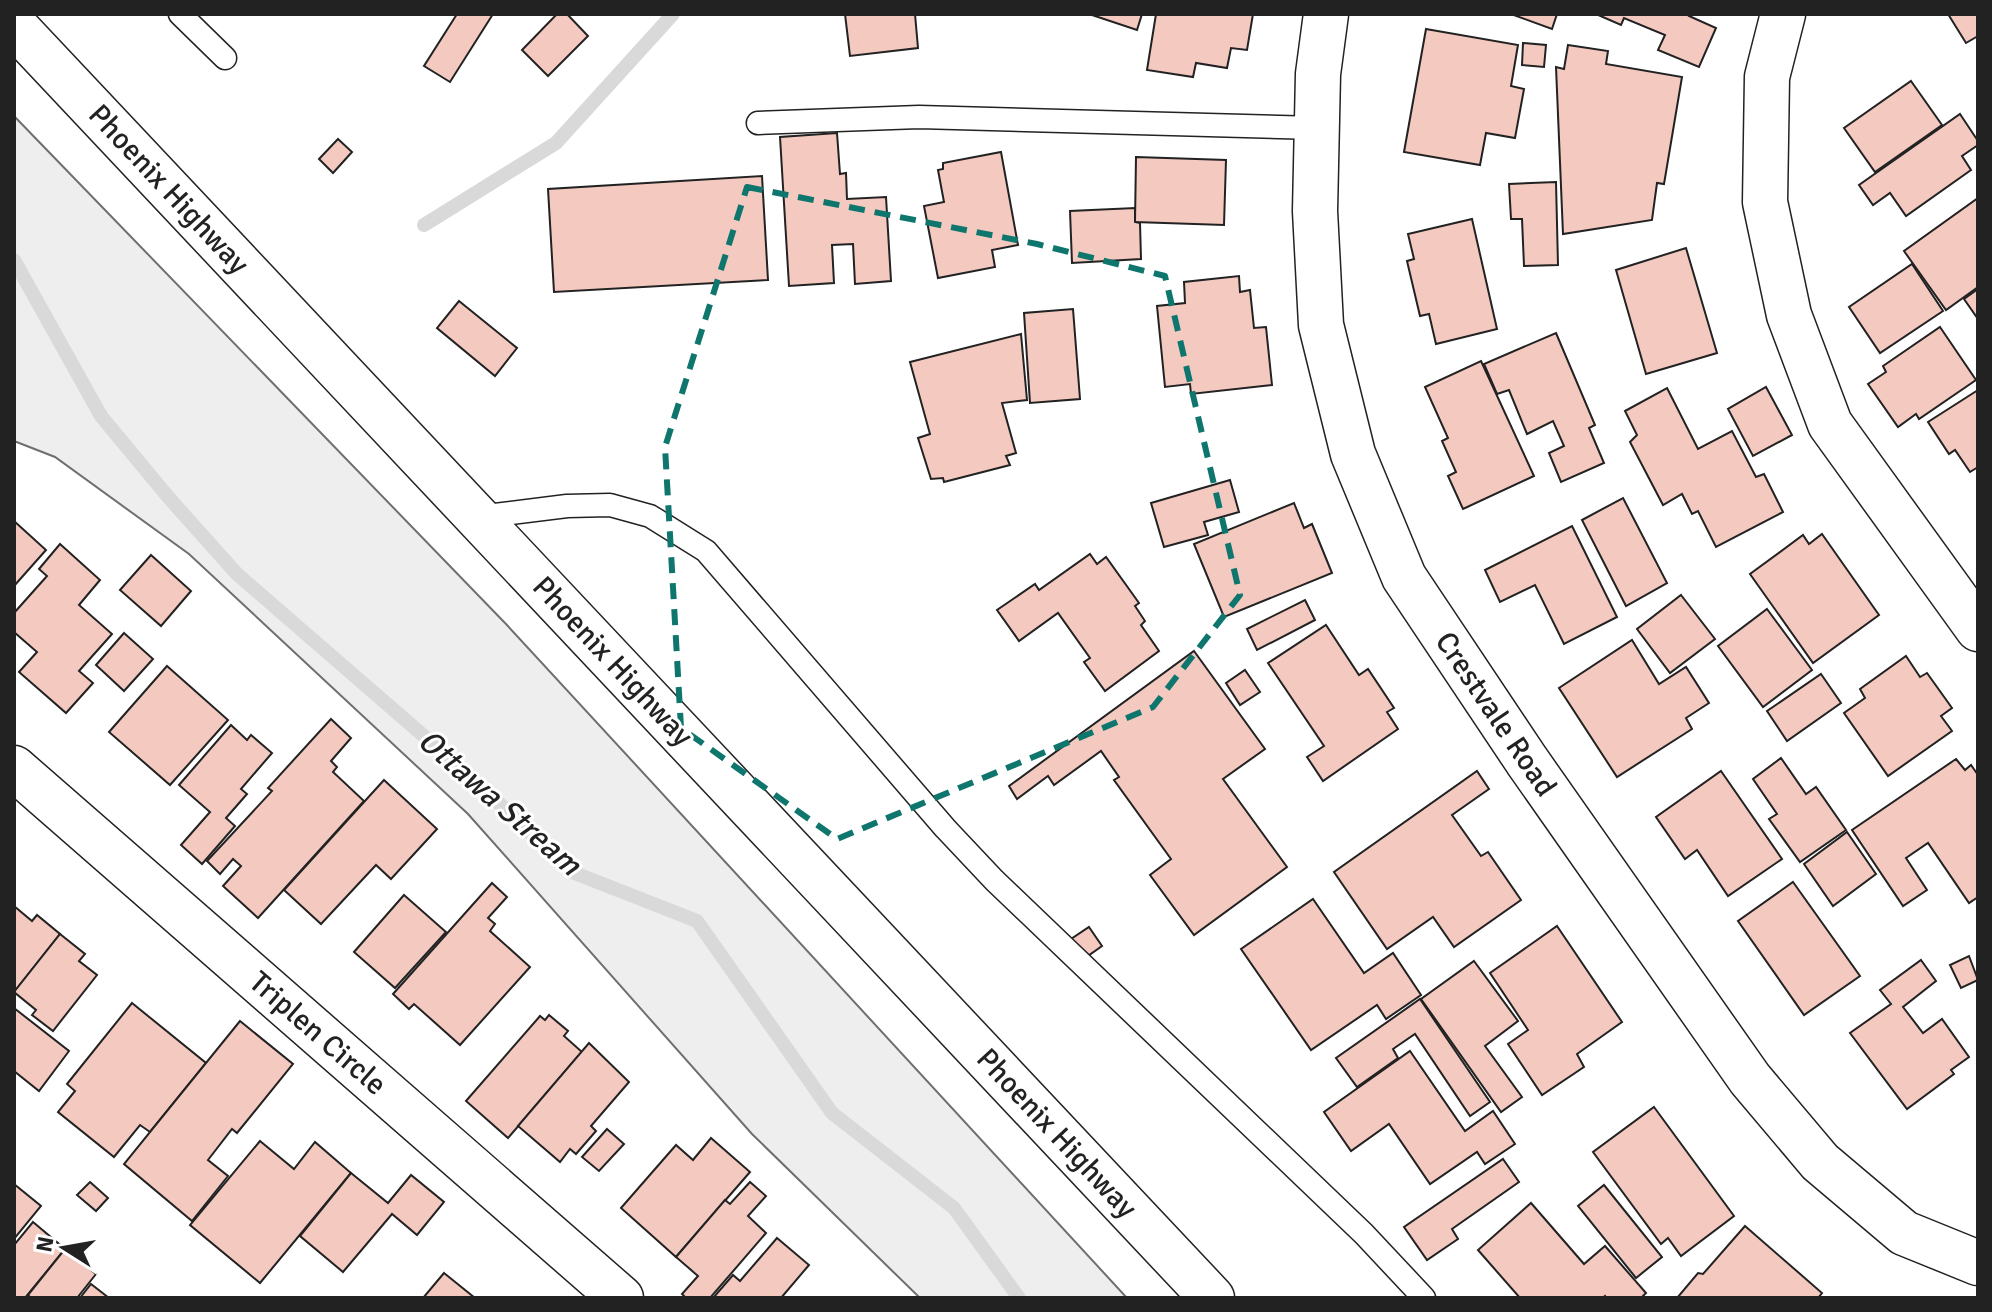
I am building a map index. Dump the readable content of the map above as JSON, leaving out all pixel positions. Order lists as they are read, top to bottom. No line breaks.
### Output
{"streets":{"street":["Phoenix Highway","Crestvale Road","Triplen Circle"]},"water":["Ottawa Stream"],"north":"left"}
